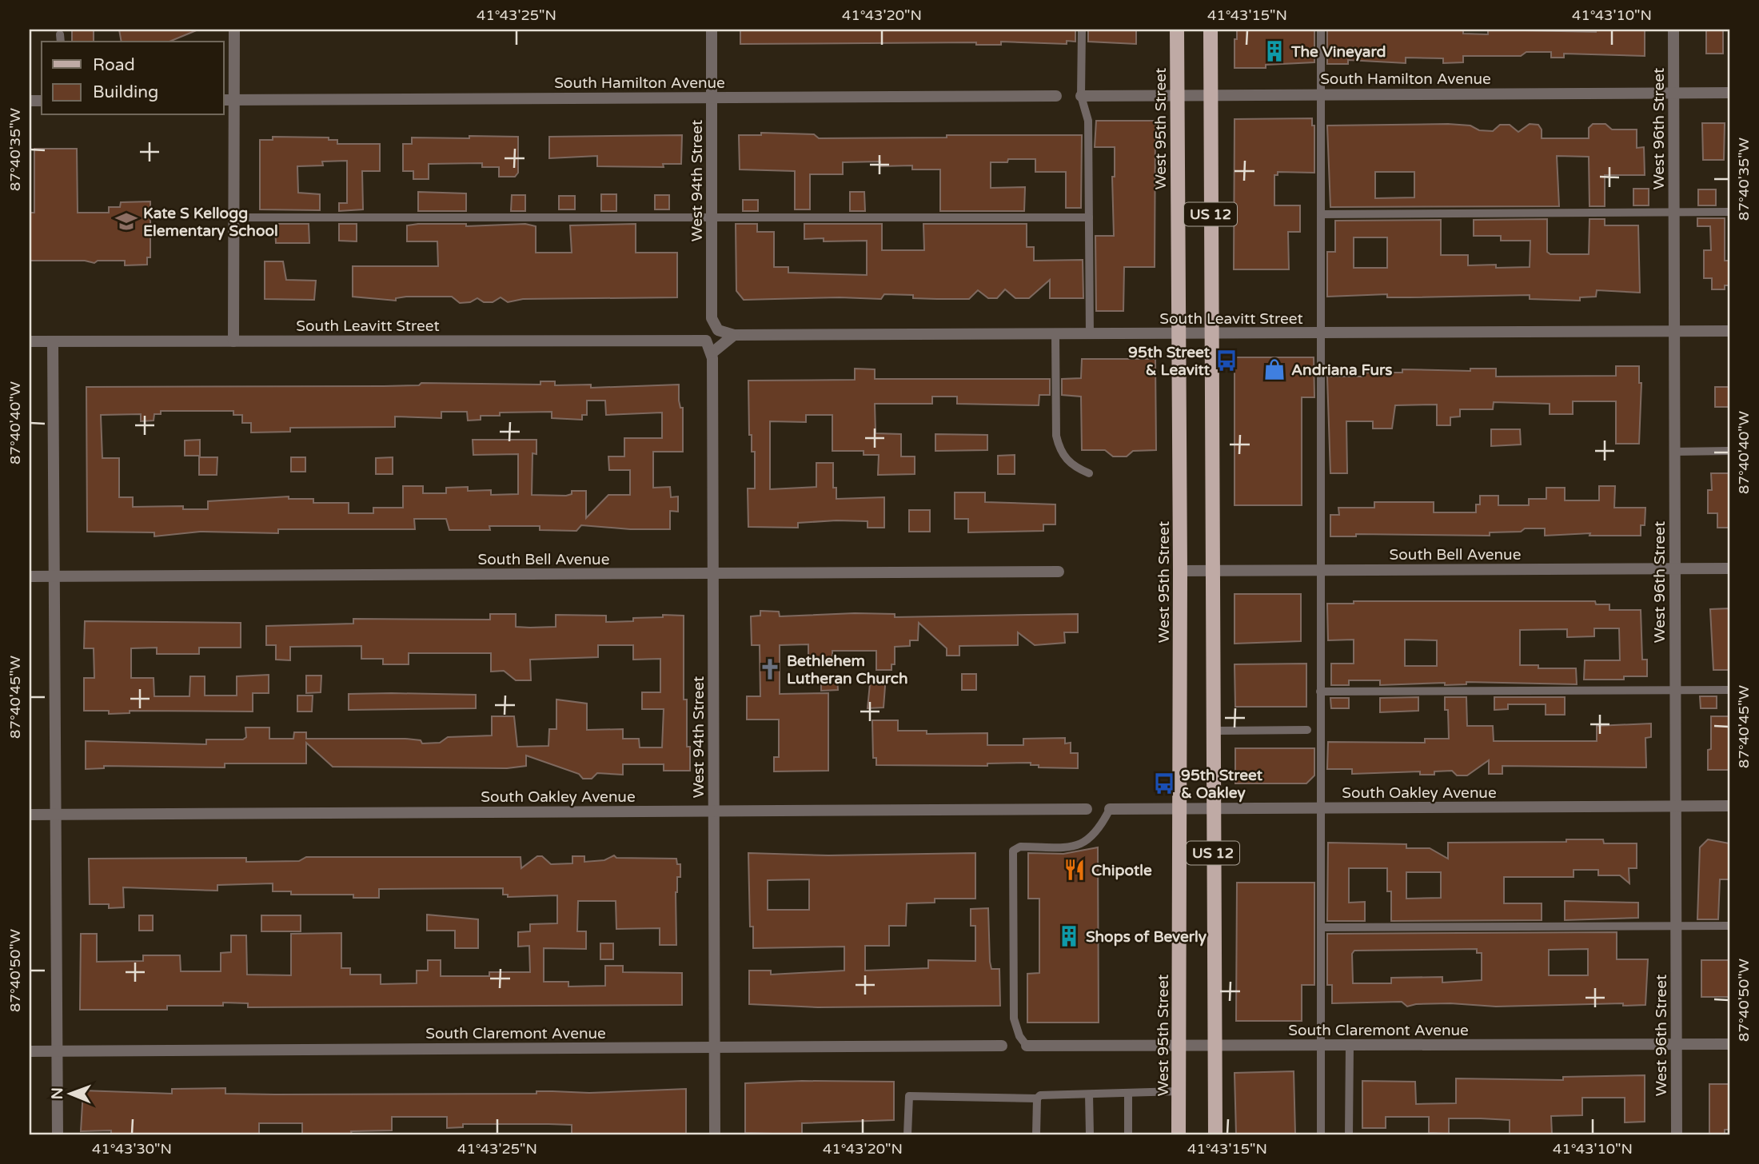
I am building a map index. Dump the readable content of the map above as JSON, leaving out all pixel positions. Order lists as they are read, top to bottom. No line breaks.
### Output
{"streets":{"main road":["West 95th Street","US 12"],"street":["South Hamilton Avenue","West 96th Street","West 94th Street","South Leavitt Street","South Bell Avenue","South Oakley Avenue","South Claremont Avenue"]},"crossings":[["South Hamilton Avenue","West 95th Street"],["South Hamilton Avenue","West 96th Street"],["South Hamilton Avenue","West 94th Street"],["South Hamilton Avenue","US 12"],["West 95th Street","South Leavitt Street"],["West 95th Street","South Bell Avenue"],["West 95th Street","South Oakley Avenue"],["West 95th Street","South Claremont Avenue"],["West 96th Street","South Leavitt Street"],["West 96th Street","South Bell Avenue"],["West 96th Street","South Oakley Avenue"],["West 96th Street","South Claremont Avenue"],["West 94th Street","South Leavitt Street"],["West 94th Street","South Bell Avenue"],["West 94th Street","South Oakley Avenue"],["West 94th Street","South Claremont Avenue"],["US 12","South Leavitt Street"],["US 12","South Bell Avenue"],["US 12","South Oakley Avenue"],["US 12","South Claremont Avenue"]],"places":{"building":["The Vineyard","Shops of Beverly"],"school or university":["Kate S Kellogg Elementary School"],"bus stop":["95th Street & Leavitt","95th Street & Oakley"],"shop":["Andriana Furs"],"church":["Bethlehem Lutheran Church"],"restaurant":["Chipotle"]},"legend":["Road","Building"],"north":"left","coordinates":["41°43'25\"N","41°43'20\"N","41°43'15\"N","41°43'10\"N","87°40'35\"W","87°40'40\"W","87°40'45\"W","87°40'50\"W","41°43'30\"N"]}
